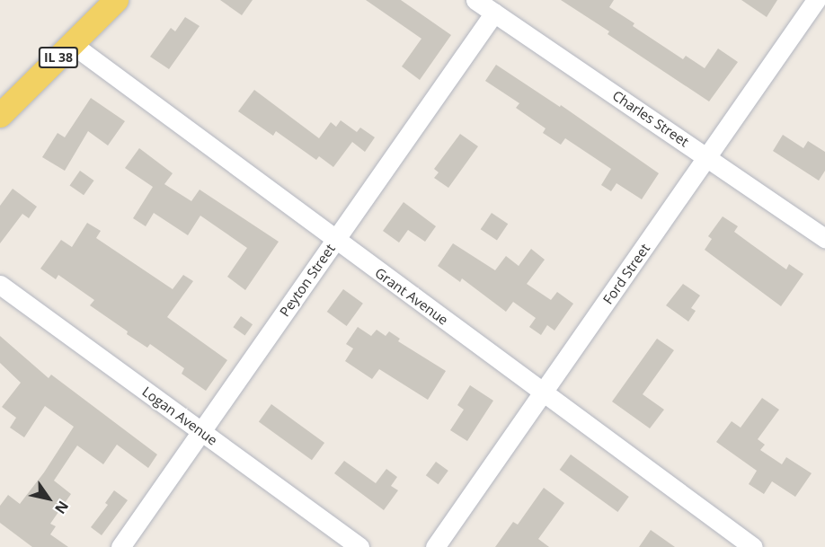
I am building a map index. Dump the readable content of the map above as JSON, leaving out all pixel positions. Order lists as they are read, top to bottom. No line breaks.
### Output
{"streets":{"main road":["IL 38"],"street":["Charles Street","Ford Street","Peyton Street","Grant Avenue","Logan Avenue"]},"crossings":[["IL 38","Grant Avenue"],["Charles Street","Ford Street"],["Charles Street","Peyton Street"],["Ford Street","Grant Avenue"],["Peyton Street","Grant Avenue"],["Peyton Street","Logan Avenue"]],"north":"bottom right"}
